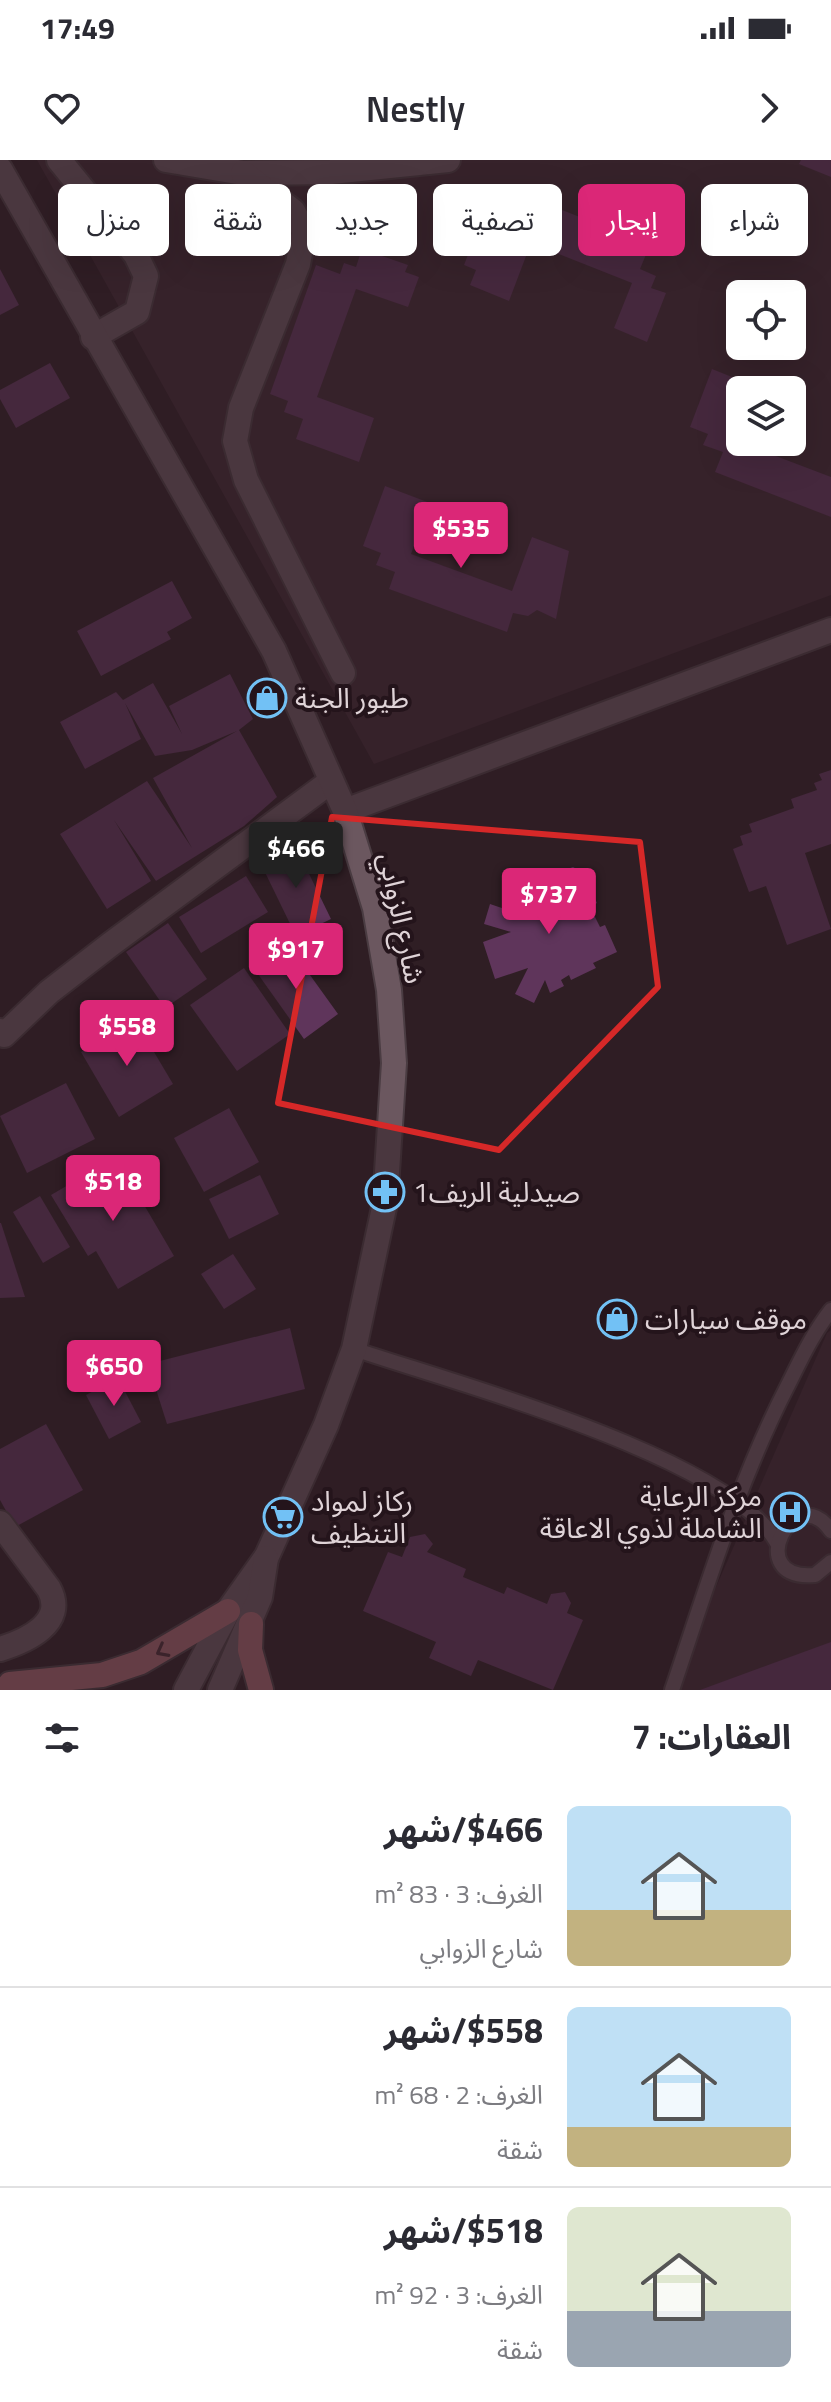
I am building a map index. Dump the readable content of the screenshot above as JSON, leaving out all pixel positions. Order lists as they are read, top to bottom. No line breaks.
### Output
{"streets":{"street":["شارع الزوابي"]},"places":{"shop":["طيور الجنة","موقف سيارات"],"pharmacy":["صيدلية الريف1"],"hospital":["مركز الرعاية الشاملة لذوي الاعاقة"],"supermarket":["ركاز لمواد التنظيف"]},"page":{"status":"17:49","header":"Nestly","chip":["شراء","إيجار","تصفية","جديد","شقة","منزل"],"price":["$535","$466","$737","$917","$558","$518","$650"],"heading":"العقارات: 7","list":[{"name":"$466/شهر","note":"الغرف: 3 · 83 m² · شارع الزوابي"},{"name":"$558/شهر","note":"الغرف: 2 · 68 m² · شقة"},{"name":"$518/شهر","note":"الغرف: 3 · 92 m² · شقة"}]}}
